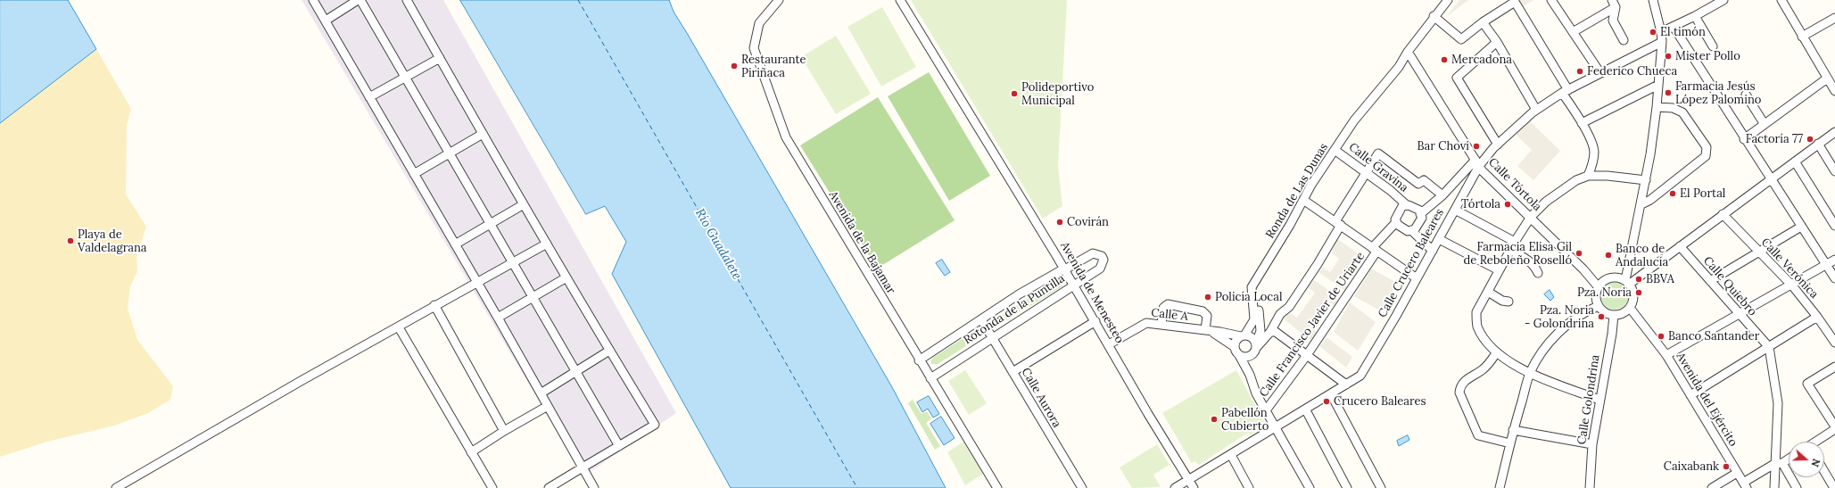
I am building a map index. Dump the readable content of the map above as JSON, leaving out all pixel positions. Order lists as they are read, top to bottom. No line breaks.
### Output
{"streets":{"street":["Calle Gravina","Calle Tórtola","Ronda de Las Dunas","Avenida de la Bajamar","Calle Crucero Baleares","Calle Verónica","Calle Quiebro","Avenida de Menesteo","Rotonda de la Puntilla","Calle A","Calle Francisco Javier de Uriarte","Calle Aurora","Calle Golondrina","Avenida del Ejército"]},"crossings":[["Calle Gravina","Ronda de Las Dunas"],["Calle Gravina","Calle Francisco Javier de Uriarte"],["Calle Tórtola","Ronda de Las Dunas"],["Calle Tórtola","Calle Crucero Baleares"],["Calle Tórtola","Calle Golondrina"],["Calle Tórtola","Avenida del Ejército"],["Avenida de la Bajamar","Rotonda de la Puntilla"],["Calle Crucero Baleares","Avenida de Menesteo"],["Avenida de Menesteo","Rotonda de la Puntilla"],["Avenida de Menesteo","Calle A"],["Rotonda de la Puntilla","Calle Aurora"],["Calle Golondrina","Avenida del Ejército"]],"water":["Río Guadalete"],"places":["El timón","Mister Pollo","Mercadona","Restaurante Piriñaca","Federico Chueca","Farmacia Jesús López Palomino","Polideportivo Municipal","Factoría 77","Bar Chovi","El Portal","Tórtola","Covirán","Playa de Valdelagrana","Farmacia Elisa Gil de Reboleño Roselló","Banco de Andalucía","BBVA","Pza. Noria","Policía Local","Pza. Noria - Golondrina","Banco Santander","Crucero Baleares","Pabellón Cubierto","Caixabank"],"north":"right"}
